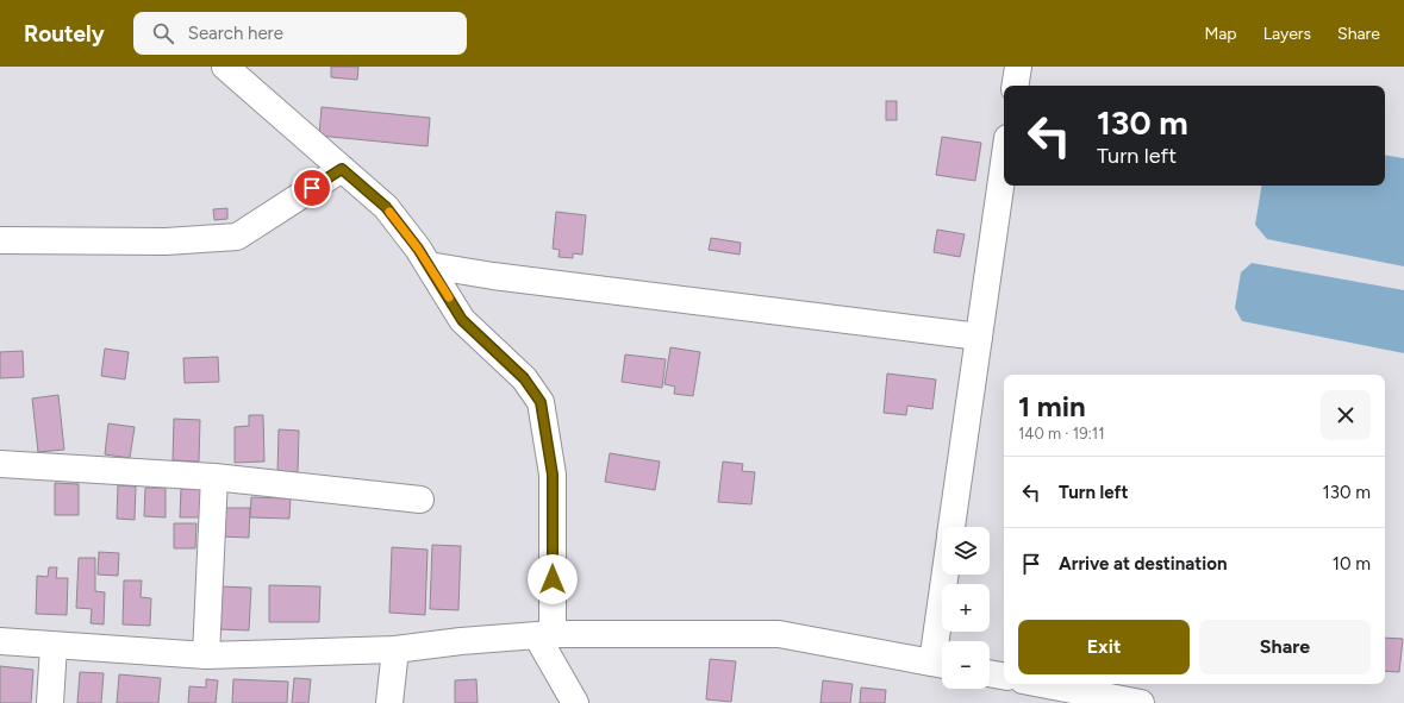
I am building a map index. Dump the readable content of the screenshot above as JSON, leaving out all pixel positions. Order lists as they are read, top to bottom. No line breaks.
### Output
{"page":{"header":"Routely","search":"Search here","nav":["Map","Layers","Share"],"turn":["130 m","Turn left"],"heading":["1 min","140 m · 19:11"],"list":[{"name":"Turn left","value":"130 m"},{"name":"Arrive at destination","value":"10 m"}],"map_buttons":["+","−"],"buttons":["Exit","Share"]}}
